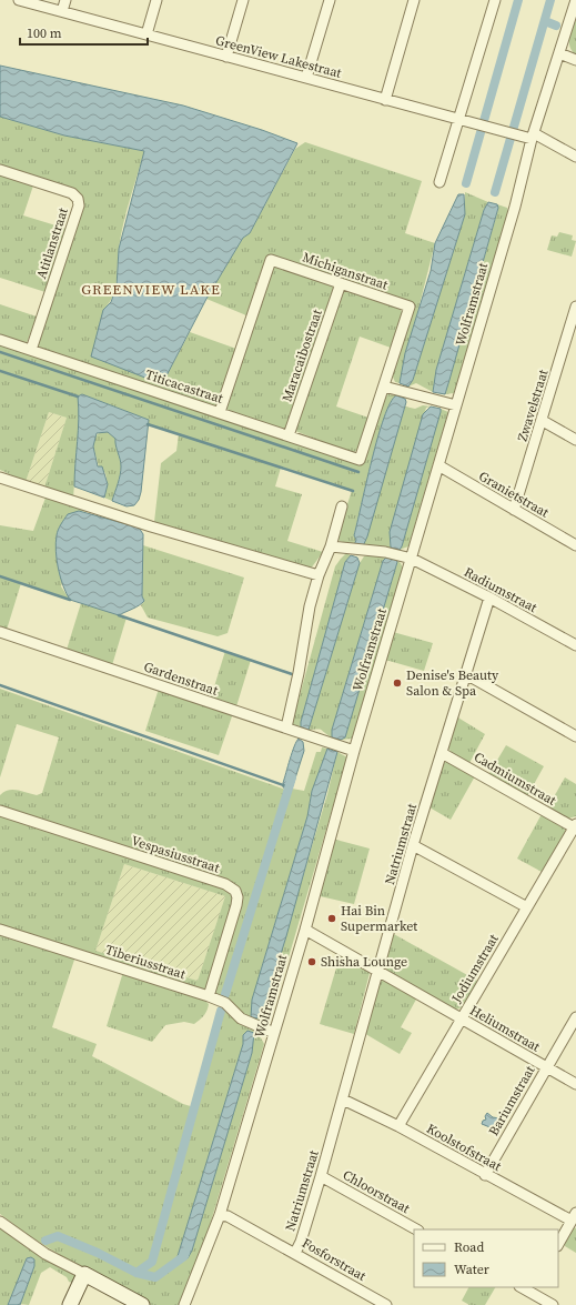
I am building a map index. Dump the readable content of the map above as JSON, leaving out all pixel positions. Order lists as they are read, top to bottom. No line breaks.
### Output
{"streets":{"street":["GreenView Lakestraat","Atitlanstraat","Michiganstraat","Wolframstraat","Maracaibostraat","Titicacastraat","Zwavelstraat","Granietstraat","Radiumstraat","Gardenstraat","Cadmiumstraat","Natriumstraat","Vespasiusstraat","Tiberiusstraat","Jodiumstraat","Heliumstraat","Bariumstraat","Koolstofstraat","Chloorstraat","Fosforstraat"]},"crossings":[["GreenView Lakestraat","Wolframstraat"],["Atitlanstraat","Titicacastraat"],["Michiganstraat","Maracaibostraat"],["Michiganstraat","Titicacastraat"],["Wolframstraat","Granietstraat"],["Wolframstraat","Radiumstraat"],["Wolframstraat","Gardenstraat"],["Wolframstraat","Tiberiusstraat"],["Wolframstraat","Heliumstraat"],["Wolframstraat","Fosforstraat"],["Maracaibostraat","Titicacastraat"],["Zwavelstraat","Granietstraat"],["Radiumstraat","Natriumstraat"],["Cadmiumstraat","Natriumstraat"],["Cadmiumstraat","Jodiumstraat"],["Natriumstraat","Heliumstraat"],["Natriumstraat","Koolstofstraat"],["Natriumstraat","Chloorstraat"],["Natriumstraat","Fosforstraat"],["Vespasiusstraat","Tiberiusstraat"],["Jodiumstraat","Heliumstraat"],["Jodiumstraat","Koolstofstraat"],["Heliumstraat","Bariumstraat"],["Bariumstraat","Koolstofstraat"]],"districts":["GREENVIEW LAKE"],"places":["Denise's Beauty Salon & Spa","Hai Bin Supermarket","Shisha Lounge"],"legend":["Road","Water"],"scale_bar":"100 m"}
